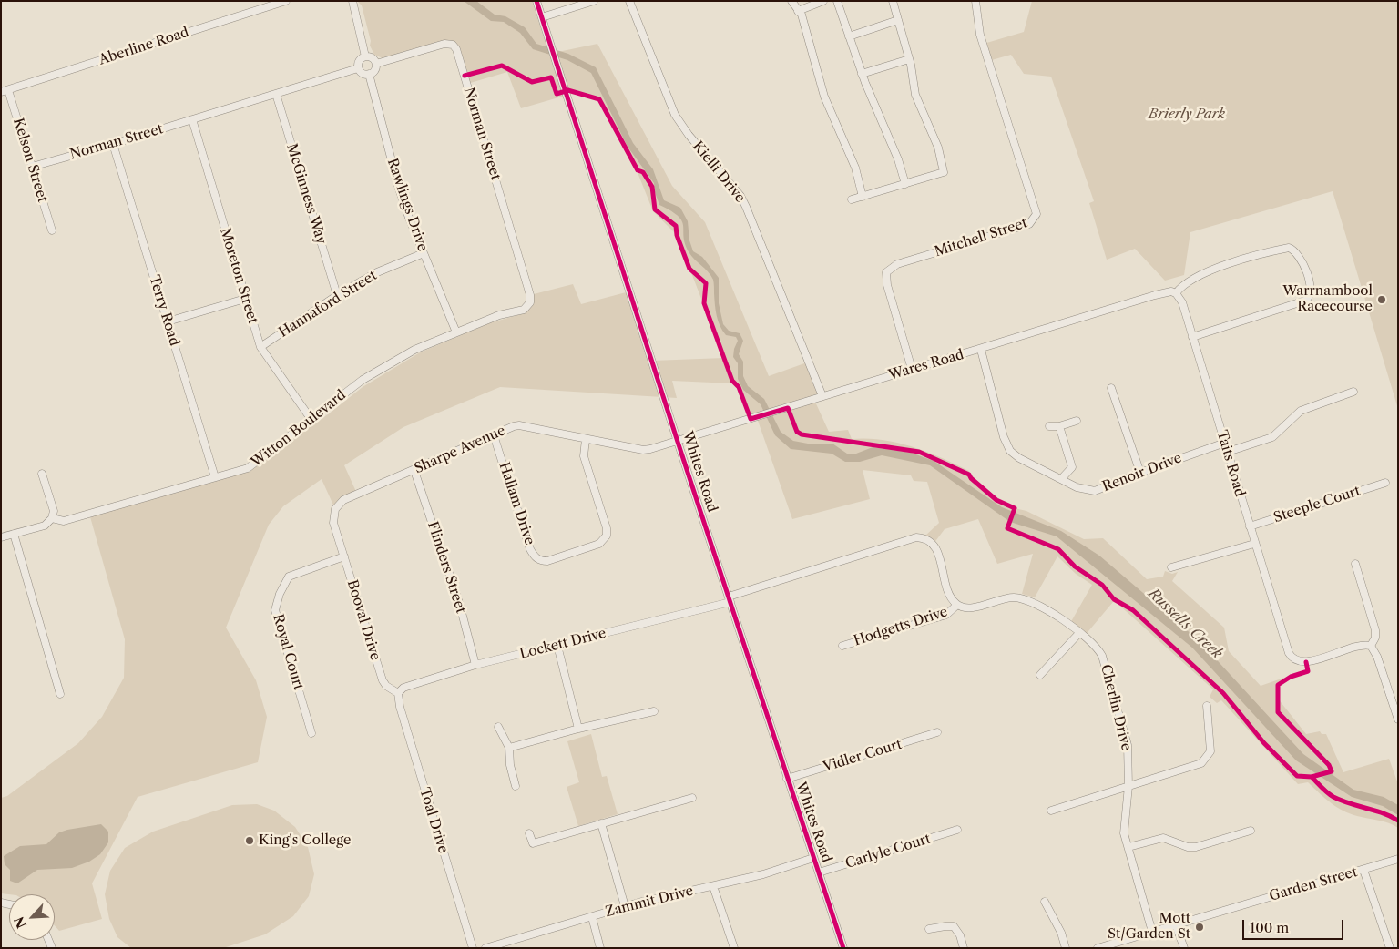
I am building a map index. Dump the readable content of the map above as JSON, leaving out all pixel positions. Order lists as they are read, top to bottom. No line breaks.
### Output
{"streets":{"street":["Aberline Road","Norman Street","Kelson Street","Kielli Drive","McGinness Way","Rawlings Drive","Mitchell Street","Moreton Street","Hannaford Street","Terry Road","Wares Road","Witton Boulevard","Sharpe Avenue","Taits Road","Whites Road","Renoir Drive","Hallam Drive","Steeple Court","Flinders Street","Booval Drive","Hodgetts Drive","Lockett Drive","Royal Court","Cherlin Drive","Vidler Court","Toal Drive","Carlyle Court","Garden Street","Zammit Drive"]},"crossings":[["Aberline Road","Kelson Street"],["Norman Street","Kelson Street"],["Norman Street","McGinness Way"],["Norman Street","Rawlings Drive"],["Norman Street","Moreton Street"],["Norman Street","Terry Road"],["Norman Street","Witton Boulevard"],["Kielli Drive","Wares Road"],["McGinness Way","Hannaford Street"],["Rawlings Drive","Hannaford Street"],["Rawlings Drive","Witton Boulevard"],["Mitchell Street","Wares Road"],["Moreton Street","Hannaford Street"],["Moreton Street","Witton Boulevard"],["Terry Road","Witton Boulevard"],["Wares Road","Sharpe Avenue"],["Wares Road","Taits Road"],["Wares Road","Whites Road"],["Wares Road","Renoir Drive"],["Sharpe Avenue","Whites Road"],["Sharpe Avenue","Hallam Drive"],["Sharpe Avenue","Flinders Street"],["Sharpe Avenue","Booval Drive"],["Taits Road","Renoir Drive"],["Taits Road","Steeple Court"],["Whites Road","Lockett Drive"],["Whites Road","Vidler Court"],["Whites Road","Carlyle Court"],["Whites Road","Zammit Drive"],["Flinders Street","Lockett Drive"],["Booval Drive","Lockett Drive"],["Booval Drive","Royal Court"],["Booval Drive","Toal Drive"],["Hodgetts Drive","Cherlin Drive"],["Lockett Drive","Toal Drive"],["Cherlin Drive","Garden Street"]],"water":["Russells Creek"],"parks":["Brierly Park"],"places":["Warrnambool Racecourse","King's College","Mott St/Garden St"],"scale_bar":"100 m","north":"bottom left"}
